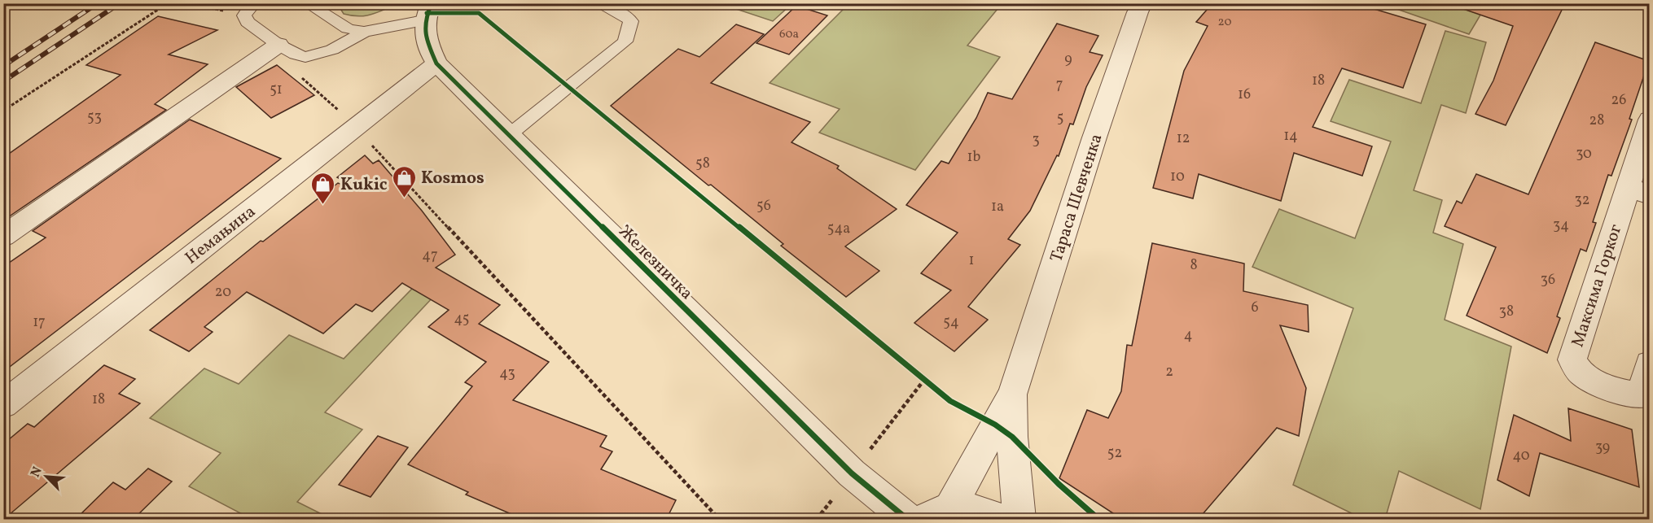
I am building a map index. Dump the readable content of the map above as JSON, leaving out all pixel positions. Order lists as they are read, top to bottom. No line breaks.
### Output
{"streets":{"street":["Тараса Шевченка","Немањина","Железничка","Максима Горког"]},"crossings":[["Немањина","Железничка"]],"places":{"shop":["Kosmos","Kukic"]},"house_numbers":["20","60a","9","18","7","51","16","26","53","5","28","14","12","3","30","1b","58","10","32","56","1a","34","54a","47","1","8","36","20","6","38","45","17","54","4","2","43","18","39","52","40"],"north":"top left"}
